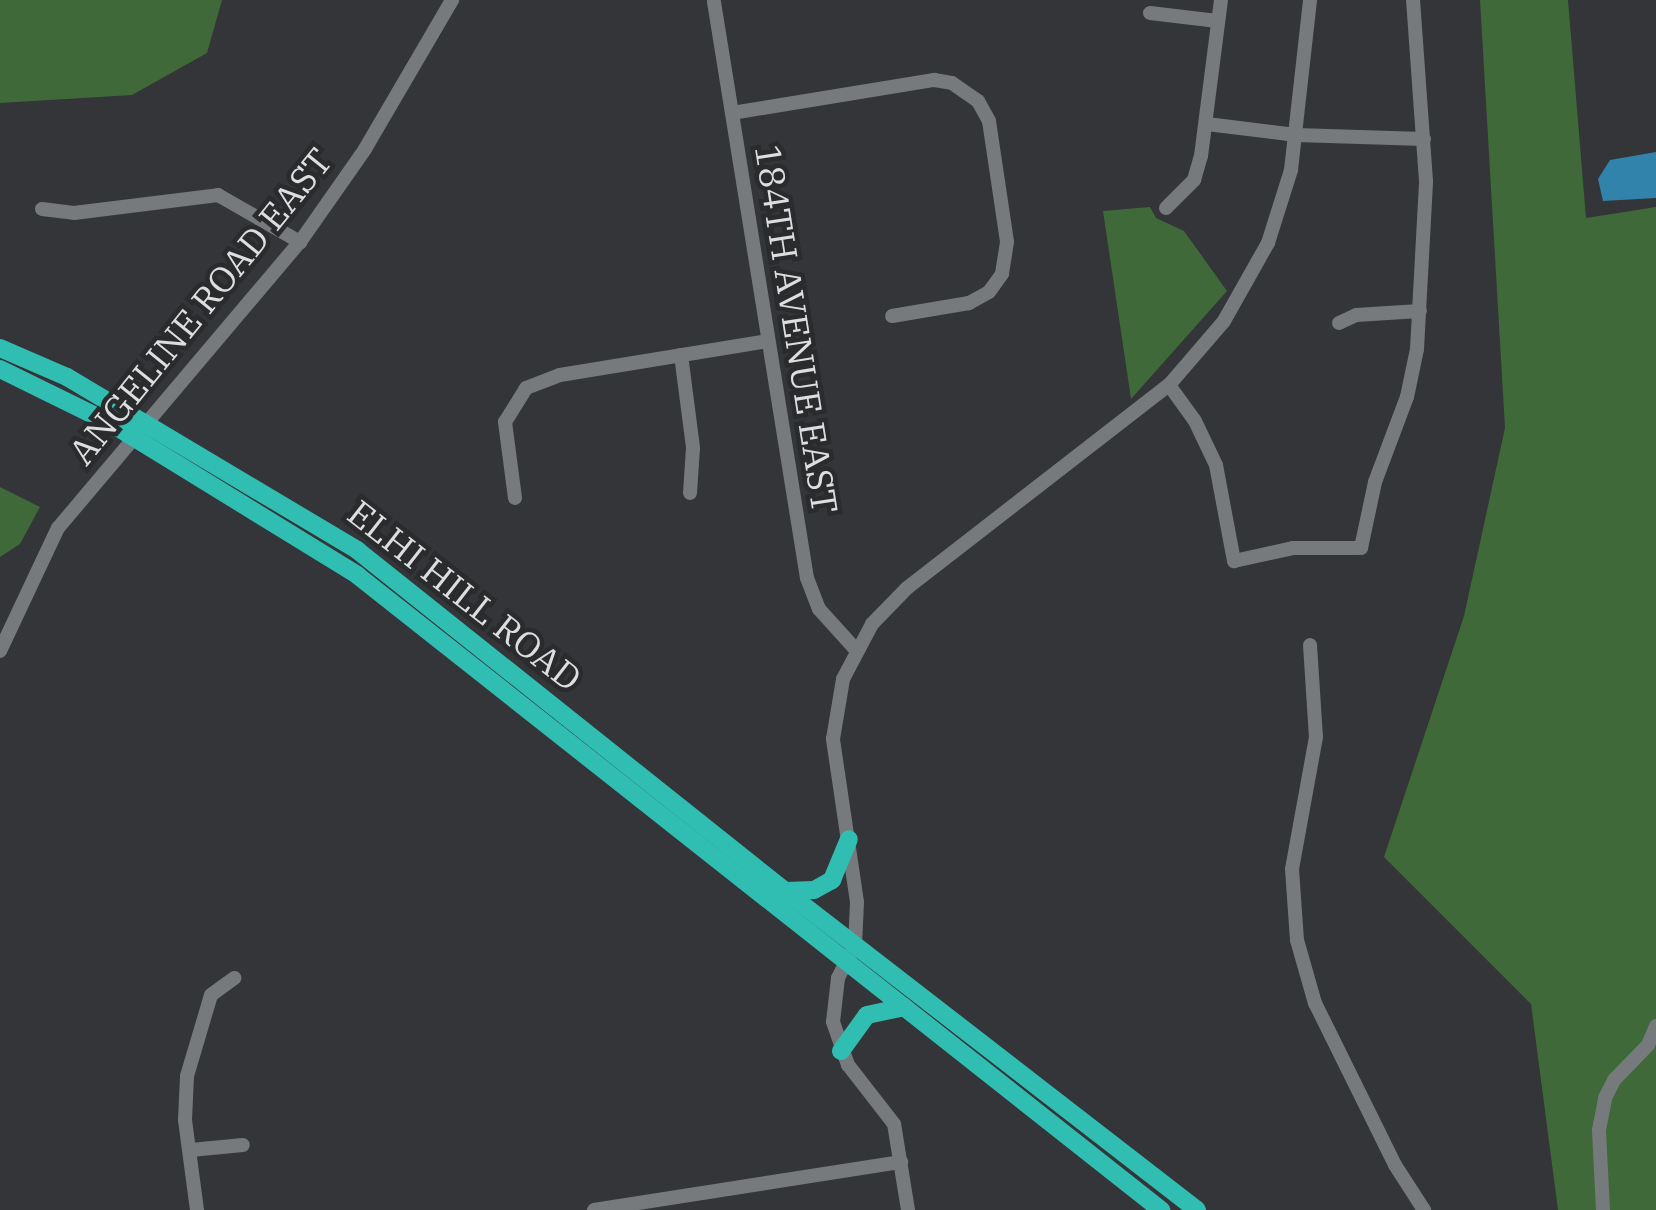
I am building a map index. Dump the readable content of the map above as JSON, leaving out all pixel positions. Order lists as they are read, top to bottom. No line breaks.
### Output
{"streets":{"highway":["ELHI HILL ROAD"],"street":["ANGELINE ROAD EAST","184TH AVENUE EAST"]}}
